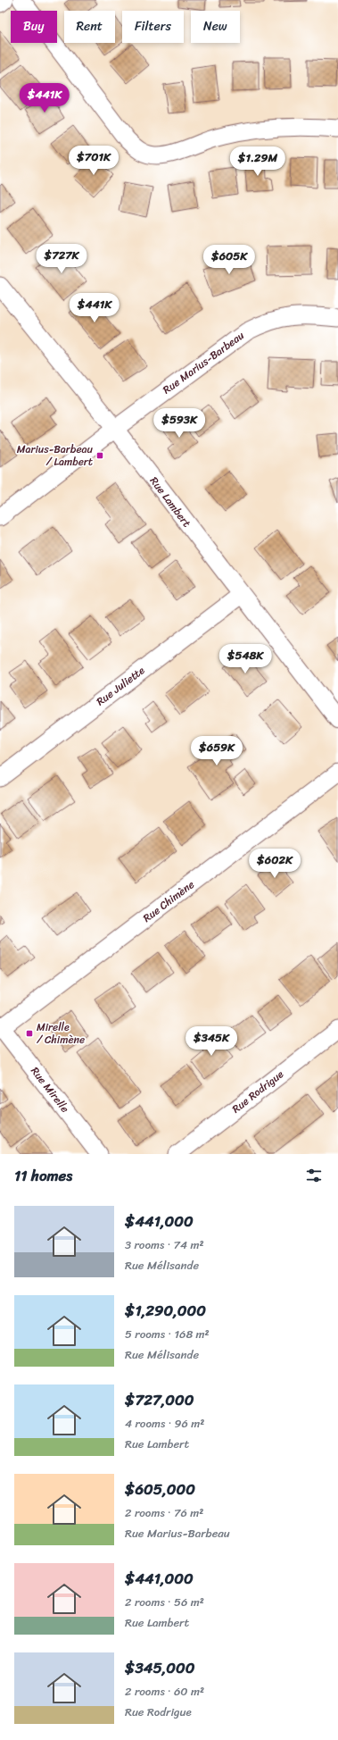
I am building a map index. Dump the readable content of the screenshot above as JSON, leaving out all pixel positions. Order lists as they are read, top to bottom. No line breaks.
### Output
{"streets":{"street":["Rue Marius-Barbeau","Rue Lambert","Rue Juliette","Rue Chimène","Rue Mirelle","Rue Rodrigue"]},"crossings":[["Rue Marius-Barbeau","Rue Lambert"],["Rue Lambert","Rue Juliette"],["Rue Chimène","Rue Mirelle"]],"places":{"transit":["Marius-Barbeau / Lambert","Mirelle / Chimène"]},"page":{"chip":["Buy","Rent","Filters","New"],"price":["$441K","$701K","$1.29M","$727K","$605K","$441K","$593K","$548K","$659K","$602K","$345K"],"heading":"11 homes","list":[{"name":"$441,000","note":"3 rooms · 74 m² · Rue Mélisande"},{"name":"$1,290,000","note":"5 rooms · 168 m² · Rue Mélisande"},{"name":"$727,000","note":"4 rooms · 96 m² · Rue Lambert"},{"name":"$605,000","note":"2 rooms · 76 m² · Rue Marius-Barbeau"},{"name":"$441,000","note":"2 rooms · 56 m² · Rue Lambert"},{"name":"$345,000","note":"2 rooms · 60 m² · Rue Rodrigue"}]}}
